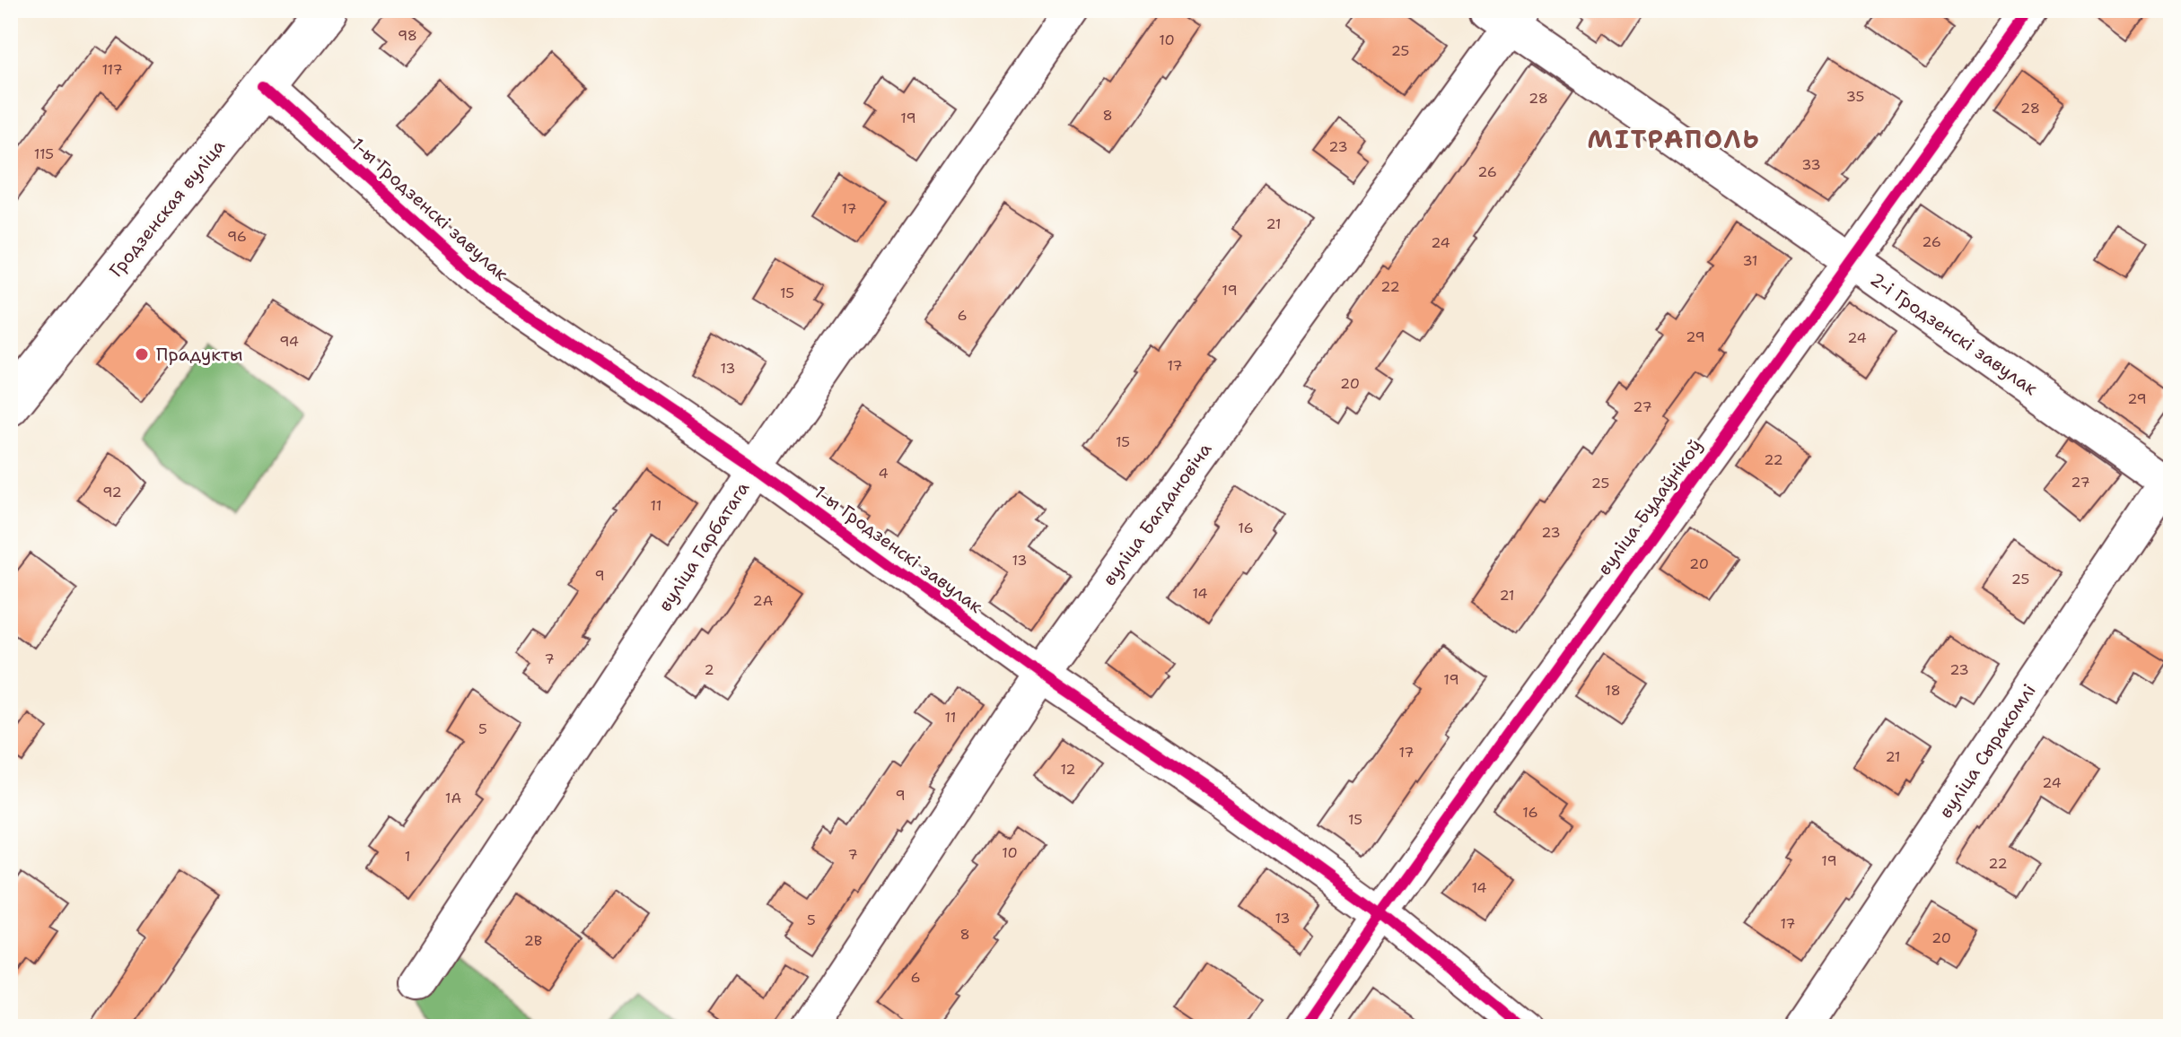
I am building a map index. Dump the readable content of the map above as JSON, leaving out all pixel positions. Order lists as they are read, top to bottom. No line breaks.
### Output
{"streets":{"street":["Гродзенская вуліца","1-ы Гродзенскі завулак","2-і Гродзенскі завулак","вуліца Будаўнікоў","вуліца Багдановіча","вуліца Гарбатага","вуліца Сыракомлі"]},"crossings":[["Гродзенская вуліца","1-ы Гродзенскі завулак"],["1-ы Гродзенскі завулак","вуліца Будаўнікоў"],["1-ы Гродзенскі завулак","вуліца Багдановіча"],["1-ы Гродзенскі завулак","вуліца Гарбатага"],["2-і Гродзенскі завулак","вуліца Будаўнікоў"],["2-і Гродзенскі завулак","вуліца Багдановіча"],["2-і Гродзенскі завулак","вуліца Сыракомлі"]],"districts":["МІТРАПОЛЬ"],"places":["Прадукты"],"house_numbers":["98","10","25","117","35","28","28","8","19","23","115","33","26","17","21","96","26","24","31","22","19","15","6","29","24","94","17","13","20","29","27","15","22","4","27","25","92","11","16","23","13","20","9","25","14","21","2А","7","2","23","19","18","11","5","17","21","12","24","9","1А","16","15","10","7","1","19","22","14","13","5","17","8","20","2В","6"]}
